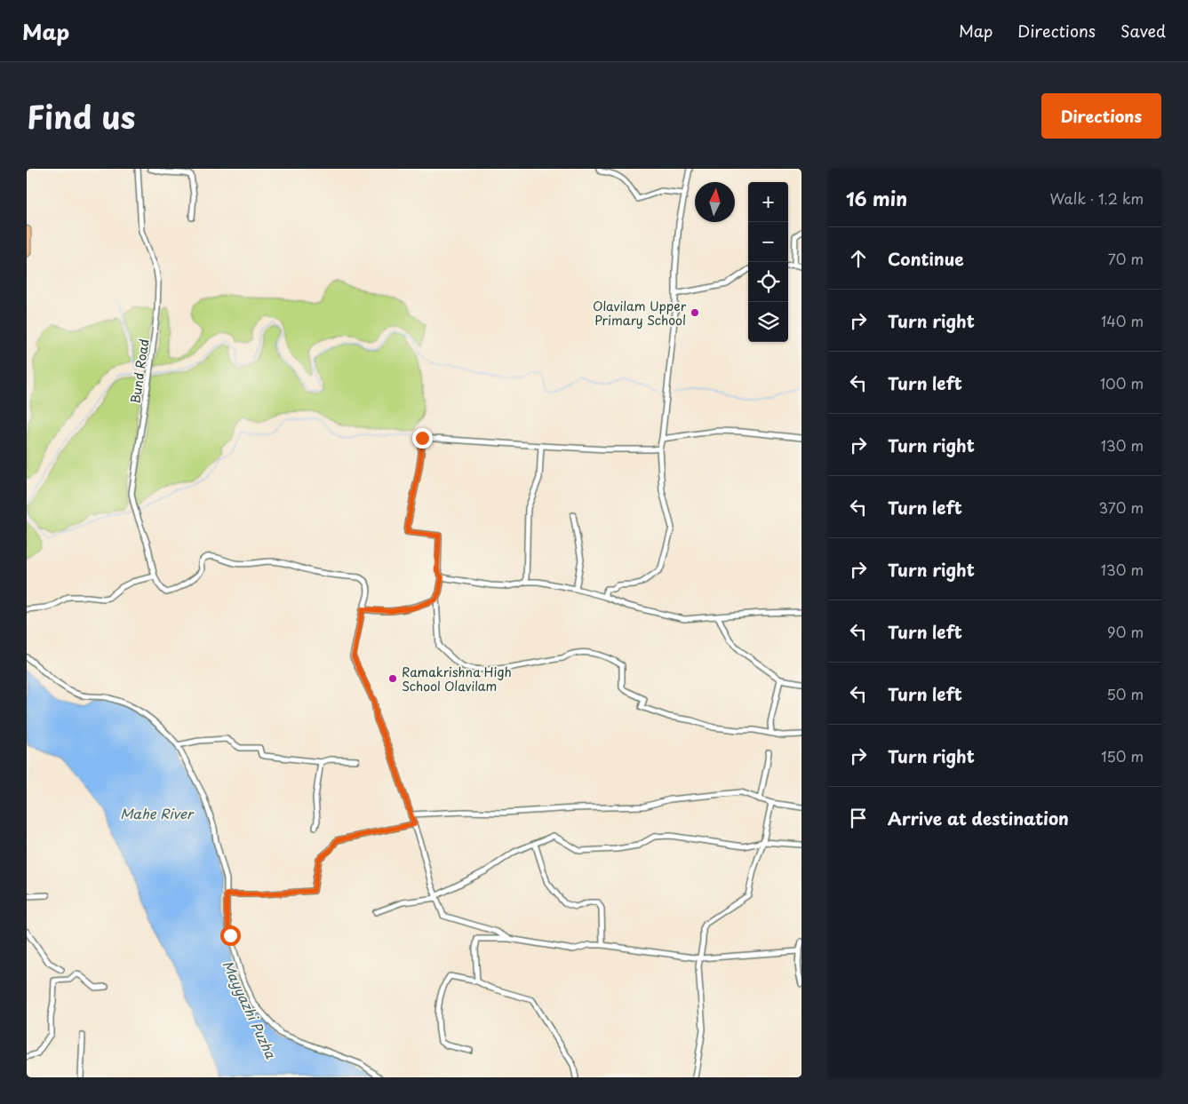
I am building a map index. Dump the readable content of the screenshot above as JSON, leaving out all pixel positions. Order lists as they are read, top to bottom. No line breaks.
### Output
{"streets":{"street":["Bund Road"]},"water":["Mahe River","Mayyazhi Puzha"],"places":["Olavilam Upper Primary School","Ramakrishna High School Olavilam"],"north":"top","page":{"header":"Map","nav":["Map","Directions","Saved"],"title":"Find us","buttons":"Directions","heading":["16 min","Walk · 1.2 km"],"map_buttons":["+","−"],"list":[["Continue","70 m"],["Turn right","140 m"],["Turn left","100 m"],["Turn right","130 m"],["Turn left","370 m"],["Turn right","130 m"],["Turn left","90 m"],["Turn left","50 m"],["Turn right","150 m"],"Arrive at destination"]}}
